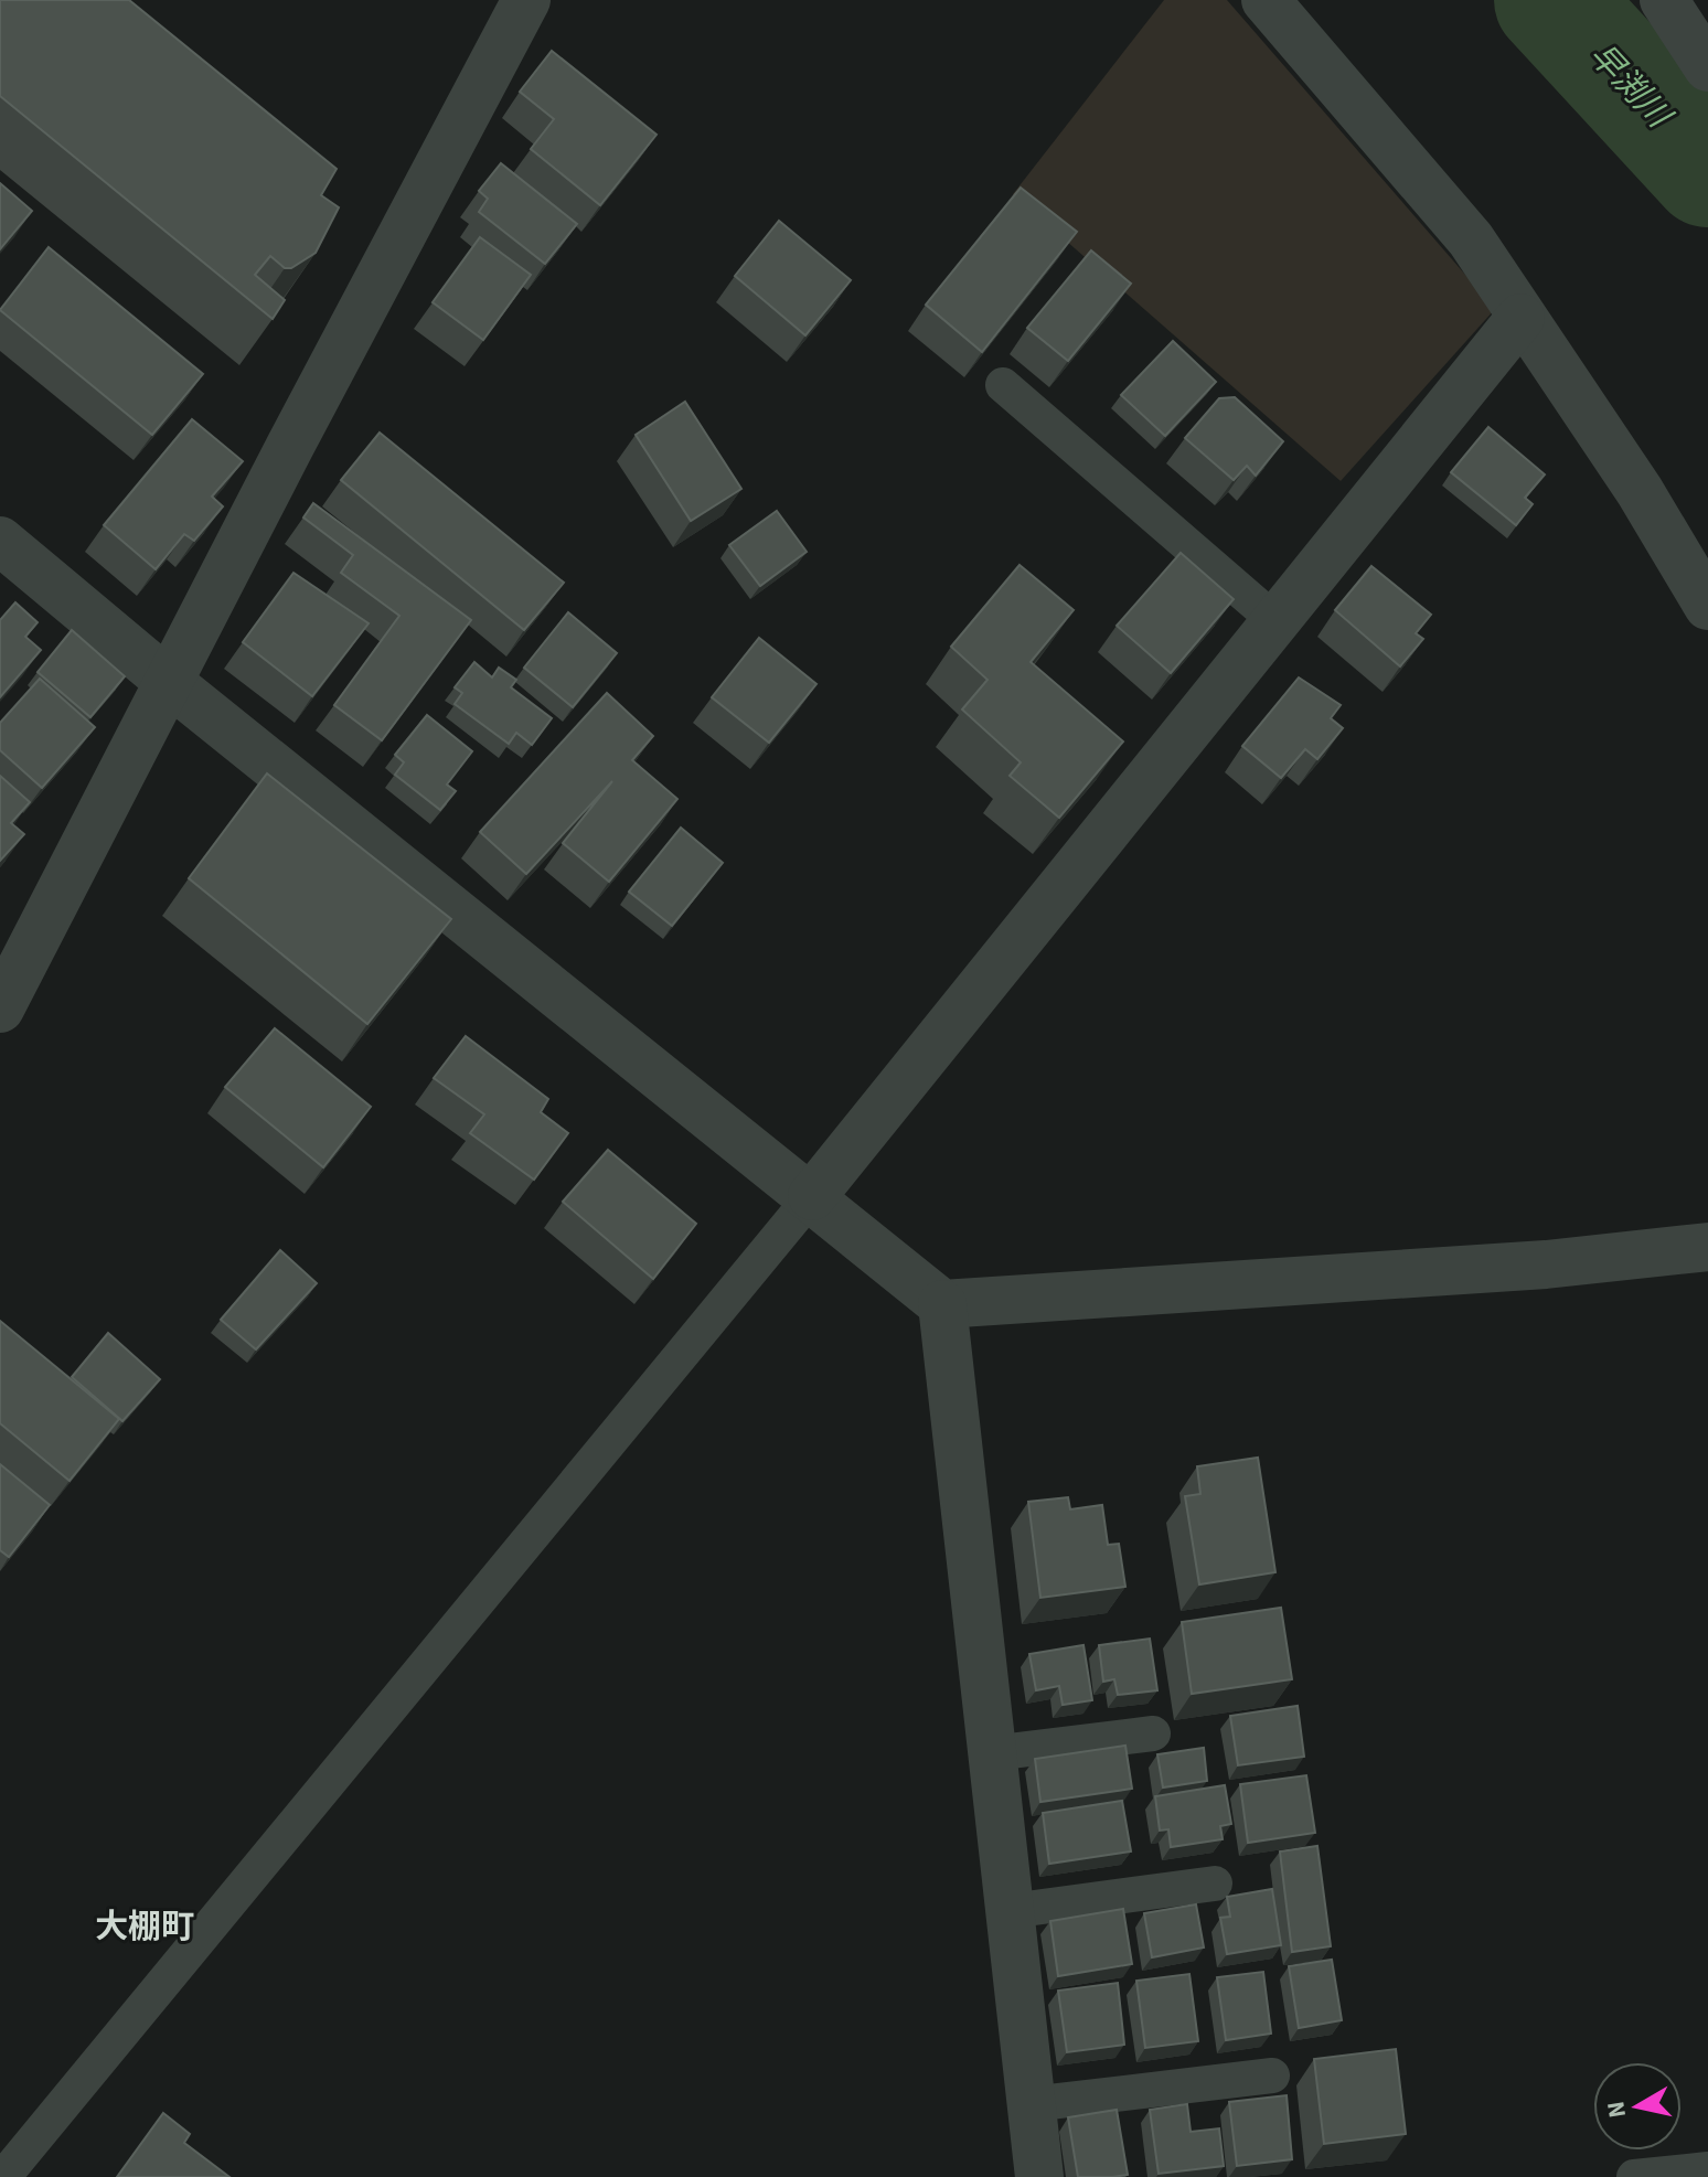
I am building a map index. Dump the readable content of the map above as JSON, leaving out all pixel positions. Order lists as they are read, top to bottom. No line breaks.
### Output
{"districts":["大棚町"],"water":["早渕川"],"north":"left"}
